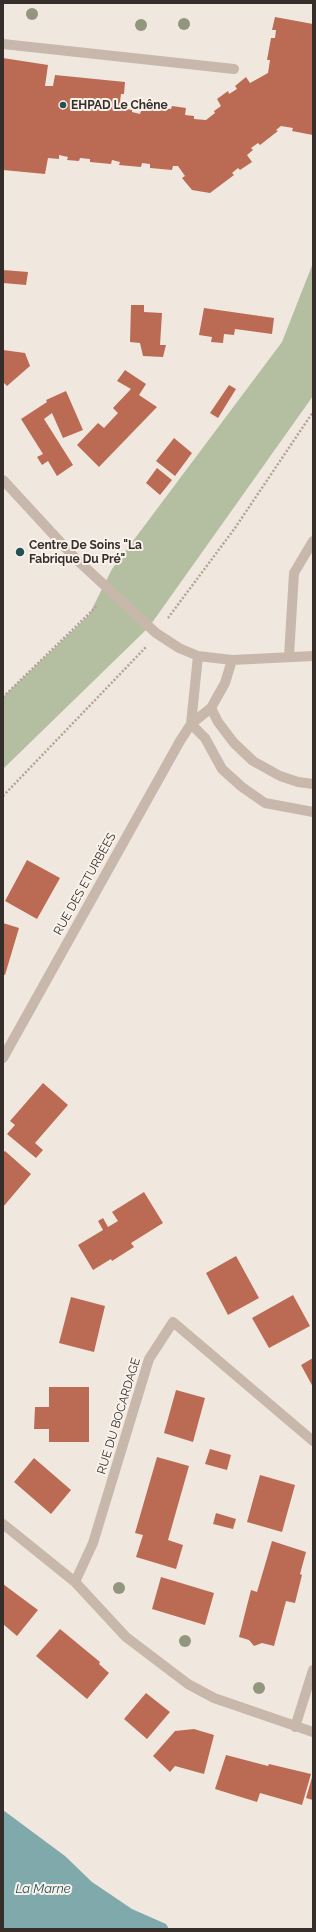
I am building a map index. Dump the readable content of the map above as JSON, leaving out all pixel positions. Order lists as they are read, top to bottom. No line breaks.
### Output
{"streets":{"street":["RUE DES ETURBÉES","RUE DU BOCARDAGE"]},"water":["La Marne"],"places":["EHPAD Le Chêne","Centre De Soins \"La Fabrique Du Pré\""]}
